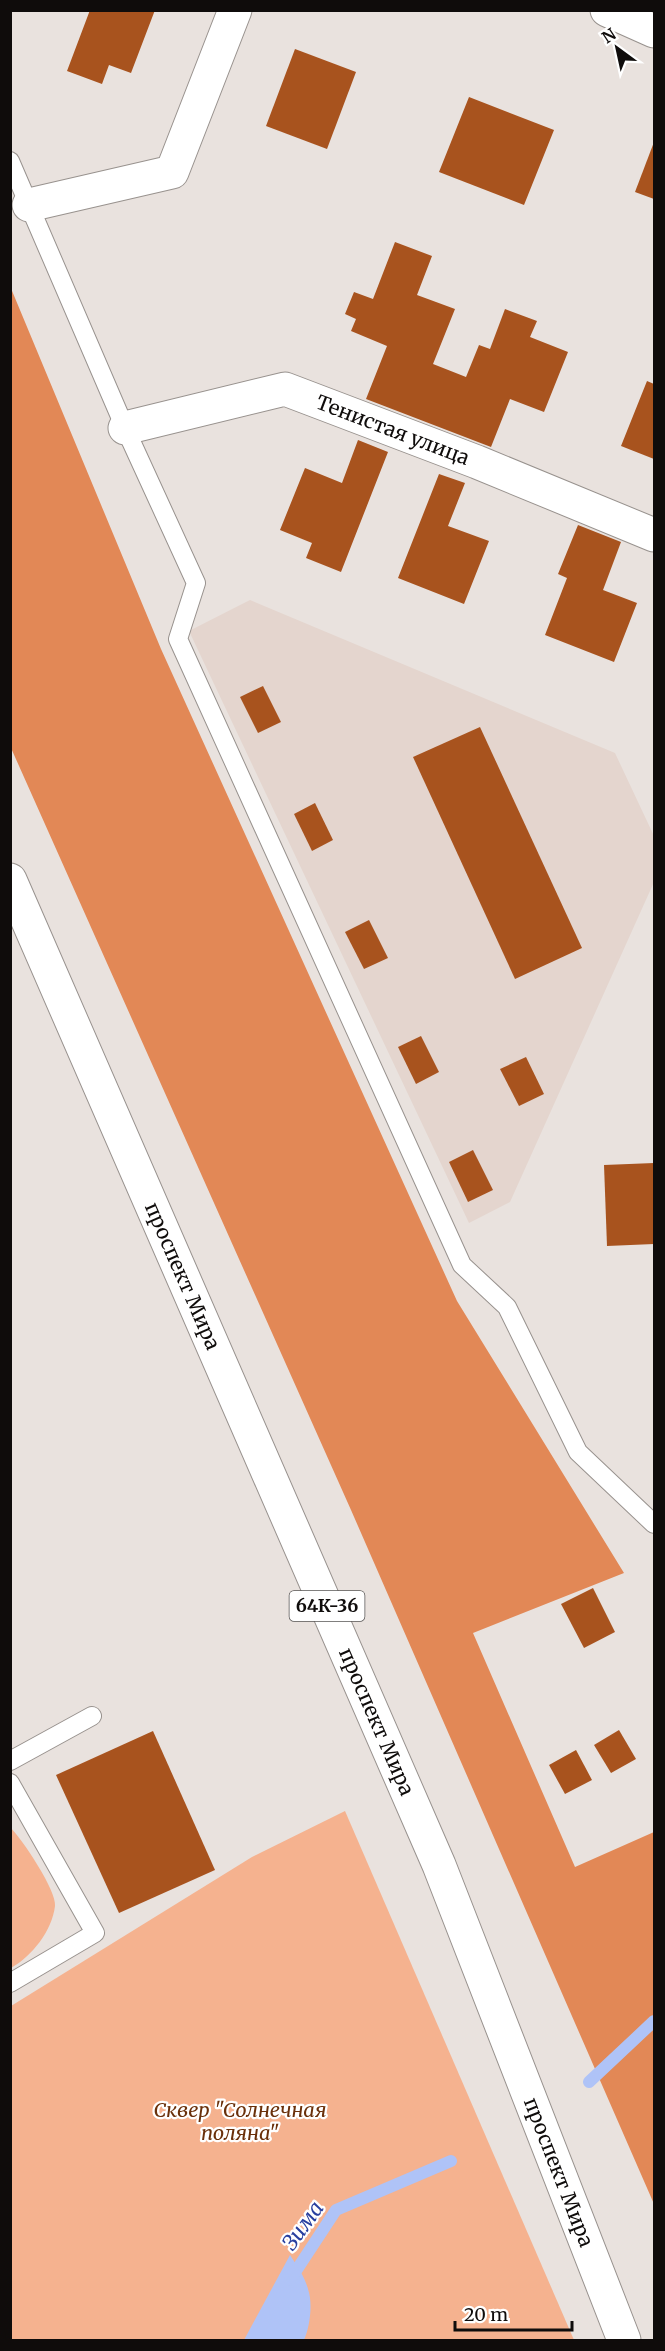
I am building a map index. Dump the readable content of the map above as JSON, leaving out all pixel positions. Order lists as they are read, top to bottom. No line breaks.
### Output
{"streets":{"main road":["Тенистая улица","проспект Мира","64К-36"]},"water":["Зима"],"parks":["Сквер \"Солнечная поляна\""],"scale_bar":"20 m","north":"top left"}
